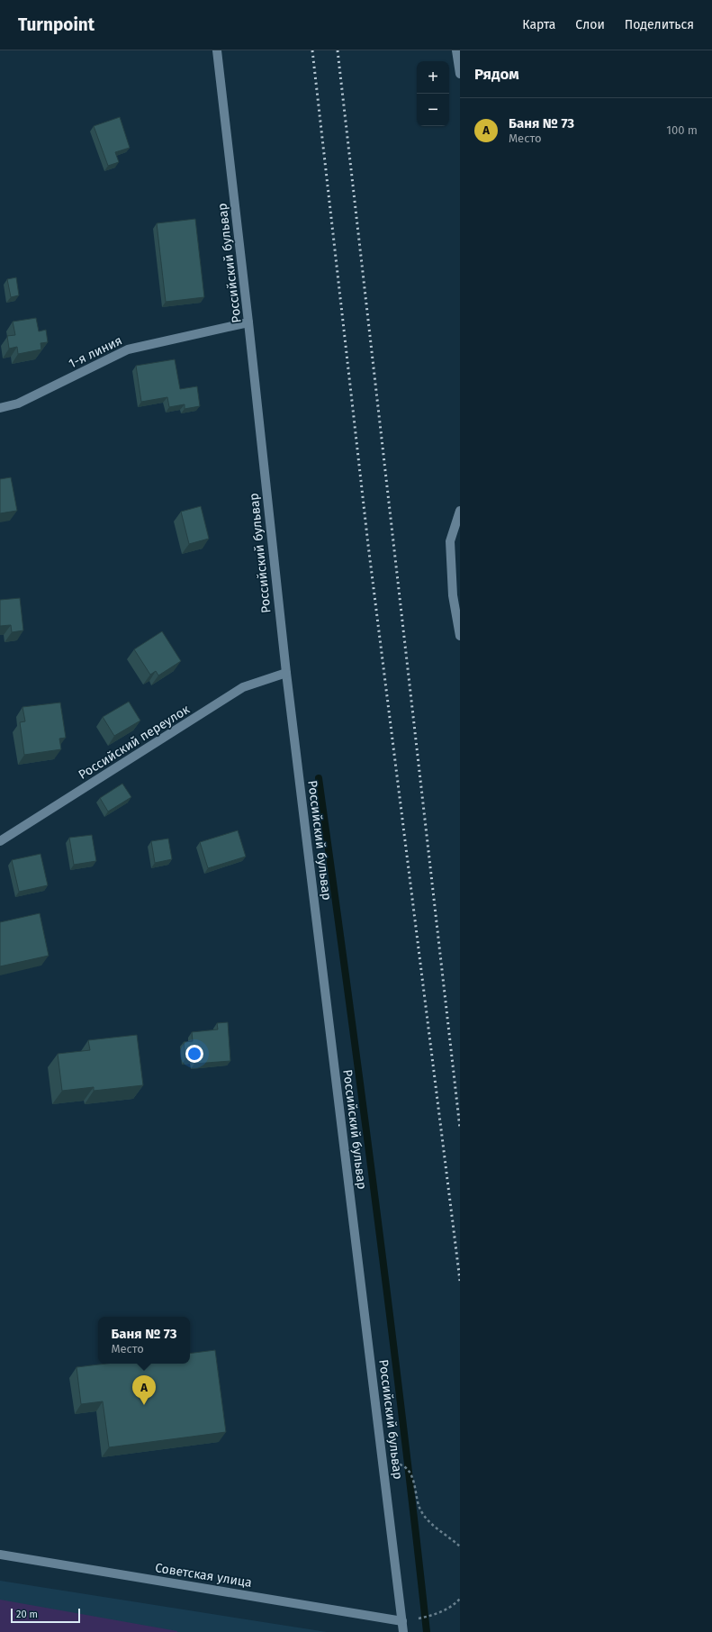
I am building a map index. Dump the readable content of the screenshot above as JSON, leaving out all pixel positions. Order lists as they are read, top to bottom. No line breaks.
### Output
{"streets":{"street":["Российский бульвар","1-я линия","Российский переулок","Советская улица"]},"crossings":[["Российский бульвар","1-я линия"],["Российский бульвар","Российский переулок"],["Российский бульвар","Советская улица"]],"scale_bar":"20 m","page":{"header":"Turnpoint","nav":["Карта","Слои","Поделиться"],"heading":"Рядом","map_buttons":["+","−"],"list":[{"mark":"A","name":"Баня № 73","note":"Место","value":"100 m"}],"popup":["Баня № 73","Место"],"pins":"A","scale":"20 m"}}
